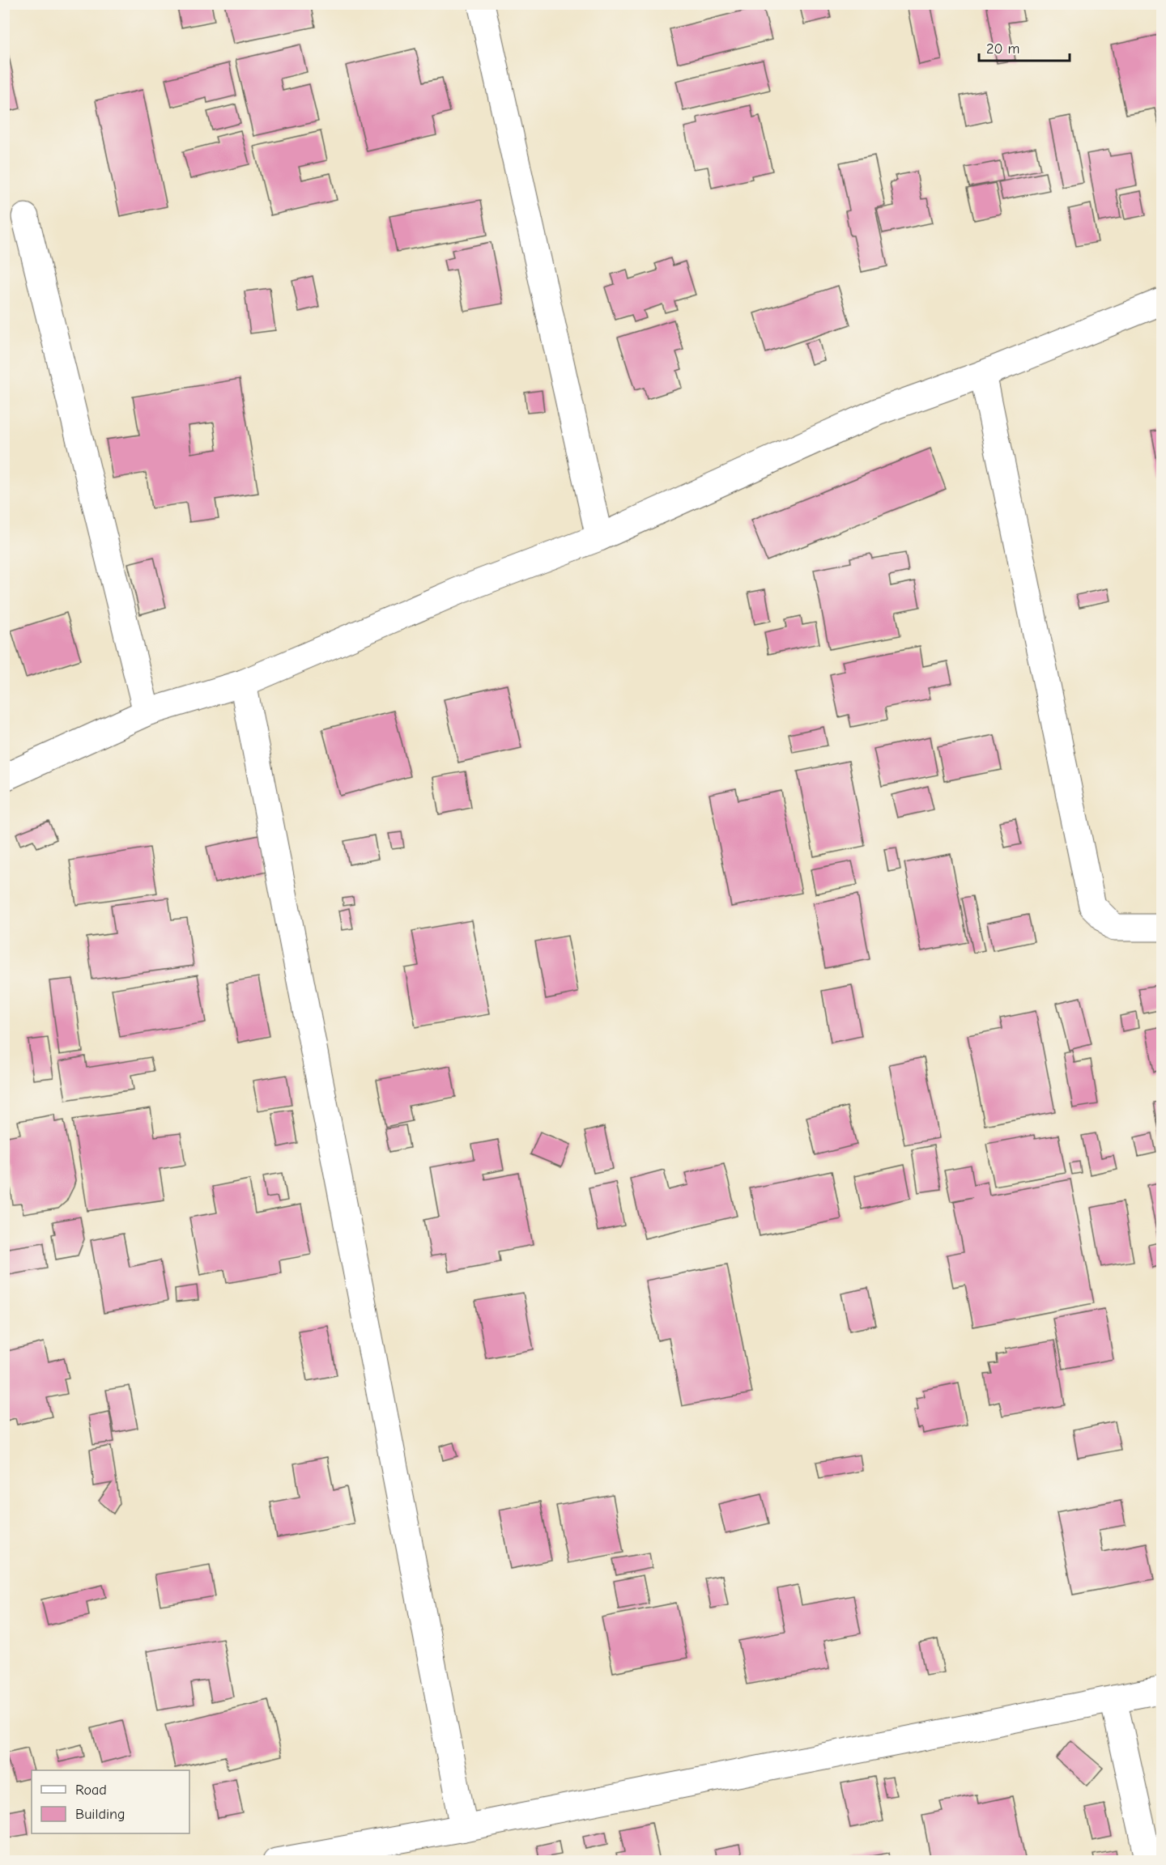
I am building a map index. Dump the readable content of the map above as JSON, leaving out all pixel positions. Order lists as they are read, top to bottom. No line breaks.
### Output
{"legend":["Road","Building"],"scale_bar":"20 m"}
